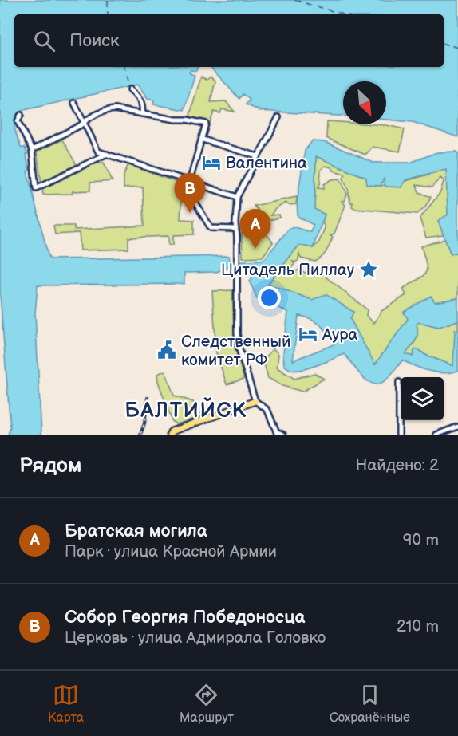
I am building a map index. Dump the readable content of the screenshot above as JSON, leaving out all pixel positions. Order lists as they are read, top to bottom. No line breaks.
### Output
{"districts":["БАЛТИЙСК"],"places":{"hotel":["Валентина","Аура"],"place":["Цитадель Пиллау"],"public building":["Следственный комитет РФ"]},"north":"bottom right","page":{"search":"Поиск","pins":["B","A"],"heading":["Рядом","Найдено: 2"],"list":[{"mark":"A","name":"Братская могила","note":"Парк · улица Красной Армии","value":"90 m"},{"mark":"B","name":"Собор Георгия Победоносца","note":"Церковь · улица Адмирала Головко","value":"210 m"}],"nav":["Карта","Маршрут","Сохранённые"]}}
